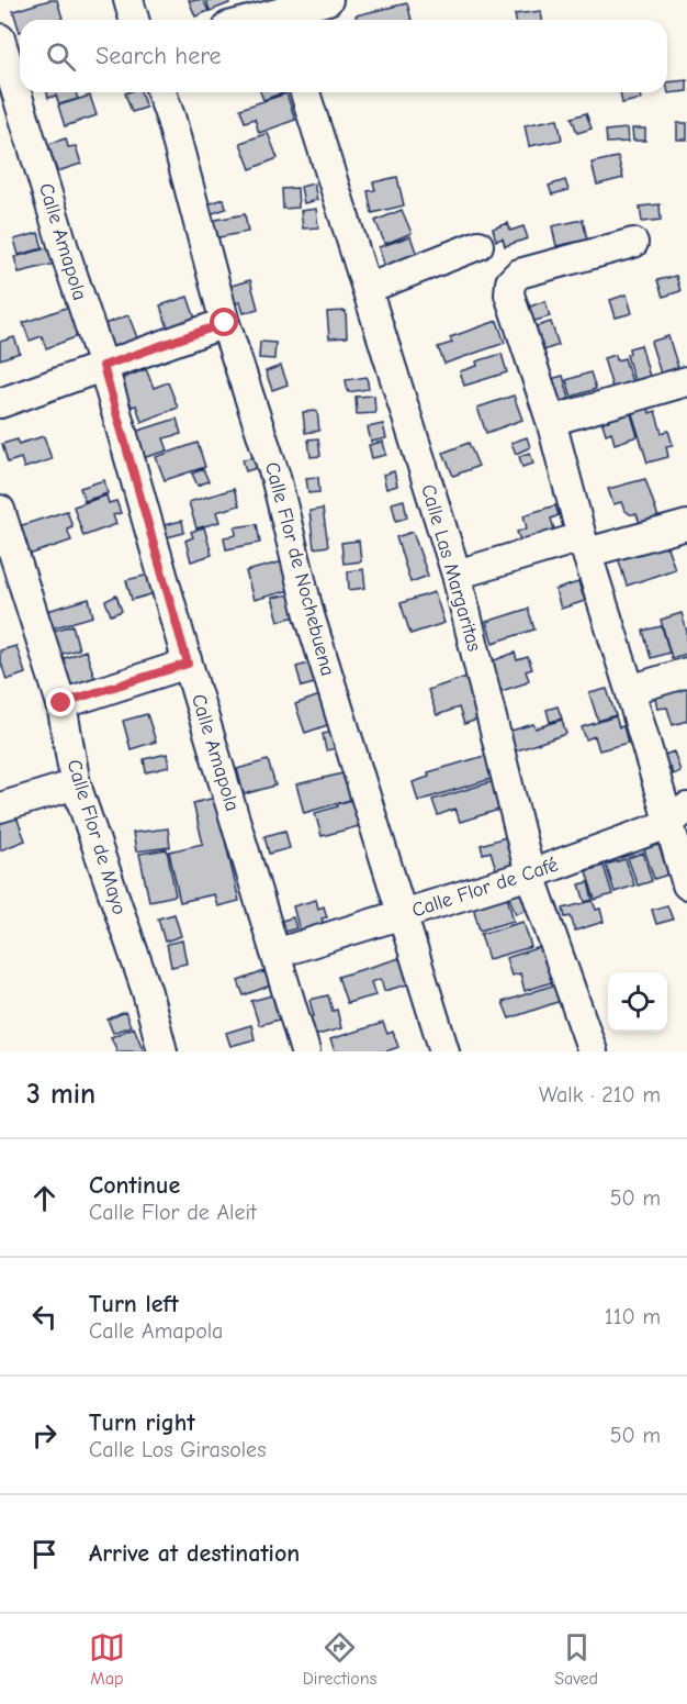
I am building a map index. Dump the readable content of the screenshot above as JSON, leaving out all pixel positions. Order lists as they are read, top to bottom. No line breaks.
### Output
{"streets":{"street":["Calle Amapola","Calle Las Margaritas","Calle Flor de Nochebuena","Calle Flor de Mayo","Calle Flor de Café"]},"crossings":[["Calle Amapola","Calle Flor de Café"],["Calle Las Margaritas","Calle Flor de Café"],["Calle Flor de Nochebuena","Calle Flor de Café"]],"page":{"search":"Search here","heading":["3 min","Walk · 210 m"],"list":[["Continue","Calle Flor de Aleit","50 m"],["Turn left","Calle Amapola","110 m"],["Turn right","Calle Los Girasoles","50 m"],"Arrive at destination"],"nav":["Map","Directions","Saved"]}}
